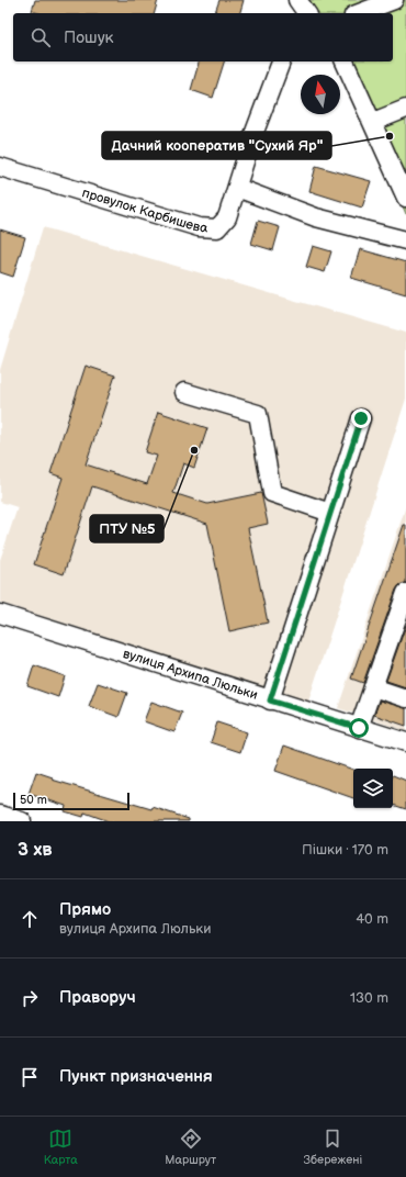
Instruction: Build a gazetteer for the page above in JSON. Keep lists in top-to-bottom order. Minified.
{"streets":{"street":["провулок Карбишева","вулиця Архипа Люльки"]},"places":["Дачний кооператив \"Сухий Яр\"","ПТУ №5"],"scale_bar":"50 m","north":"top","page":{"search":"Пошук","scale":"50 m","heading":["3 хв","Пішки · 170 m"],"list":[["Прямо","вулиця Архипа Люльки","40 m"],["Праворуч","130 m"],"Пункт призначення"],"nav":["Карта","Маршрут","Збережені"]}}
